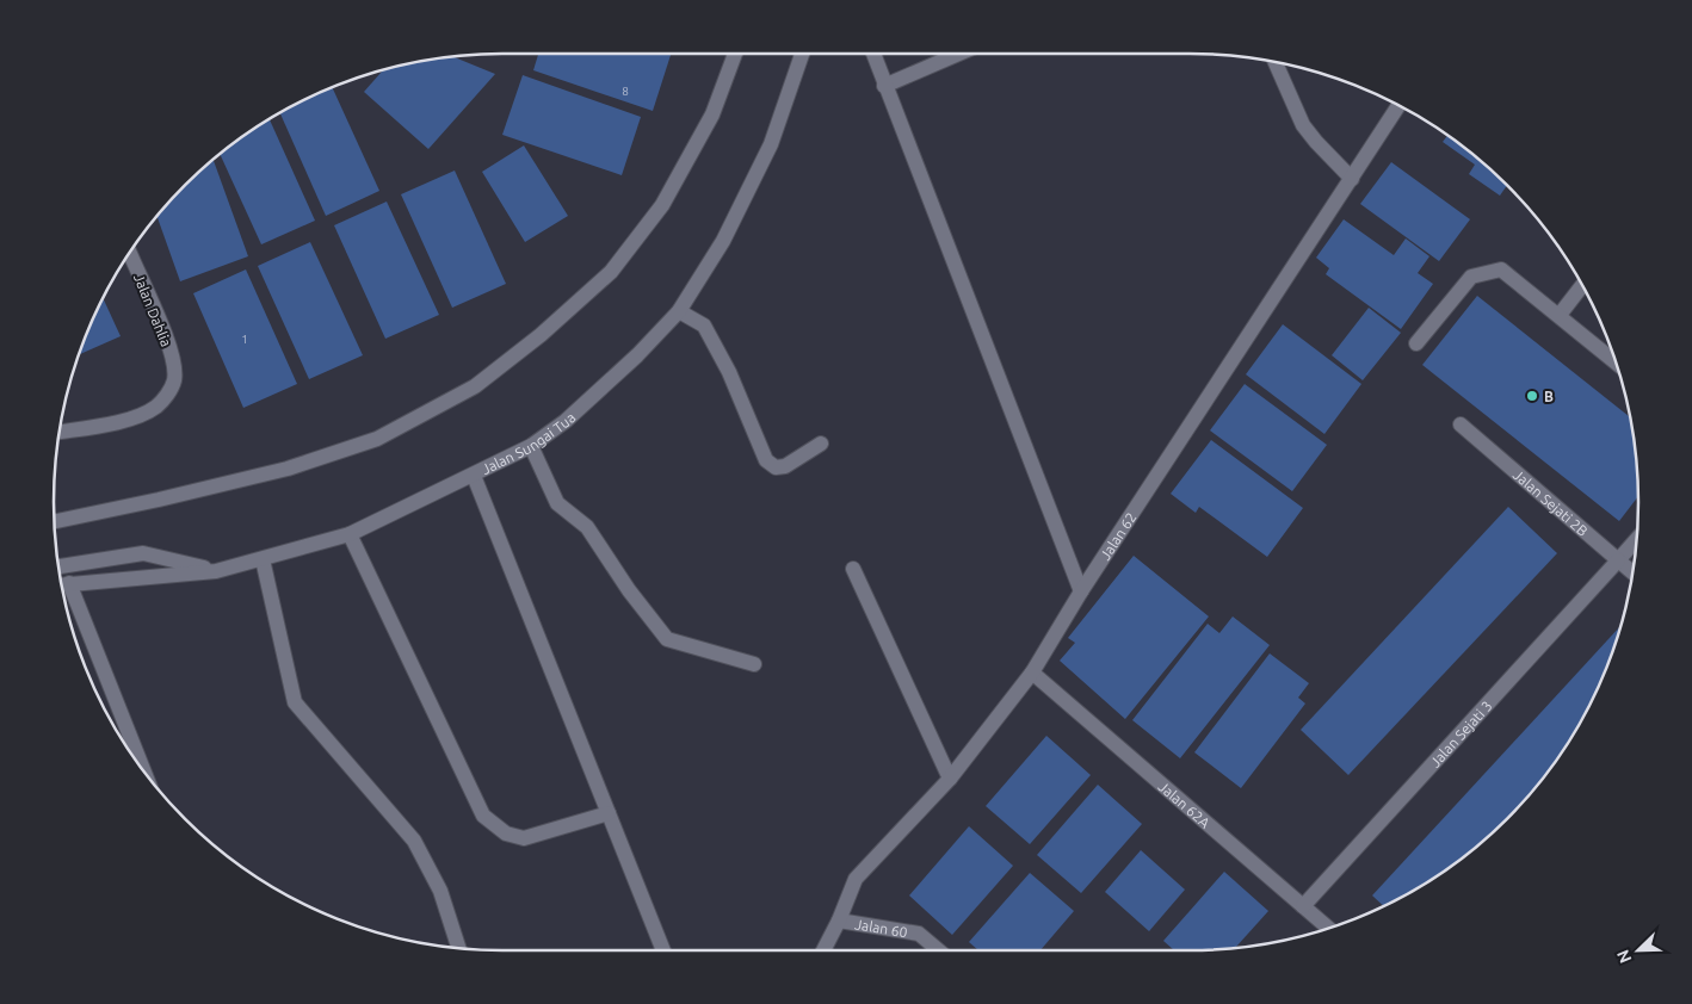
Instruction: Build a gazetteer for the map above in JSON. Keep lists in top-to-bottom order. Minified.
{"streets":{"street":["Jalan Dahlia","Jalan Sungai Tua","Jalan Sejati 2B","Jalan 62","Jalan Sejati 3","Jalan 62A","Jalan 60"]},"crossings":[["Jalan Sejati 2B","Jalan Sejati 3"],["Jalan 62","Jalan 62A"],["Jalan 62","Jalan 60"],["Jalan Sejati 3","Jalan 62A"]],"places":["B"],"house_numbers":["8","1"],"north":"bottom left"}
